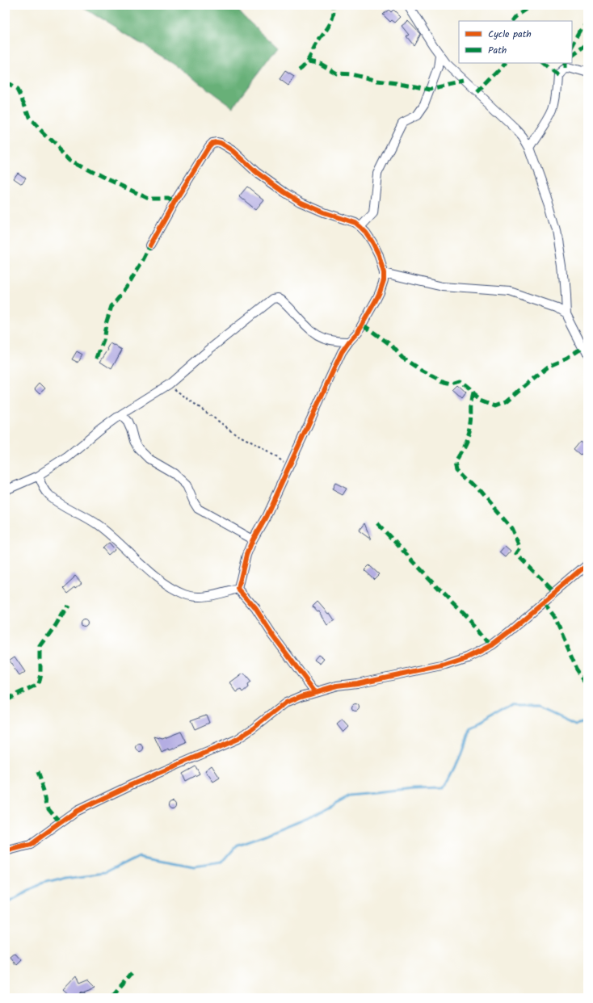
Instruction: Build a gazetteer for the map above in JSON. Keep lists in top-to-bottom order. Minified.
{"legend":["Cycle path","Path"]}
